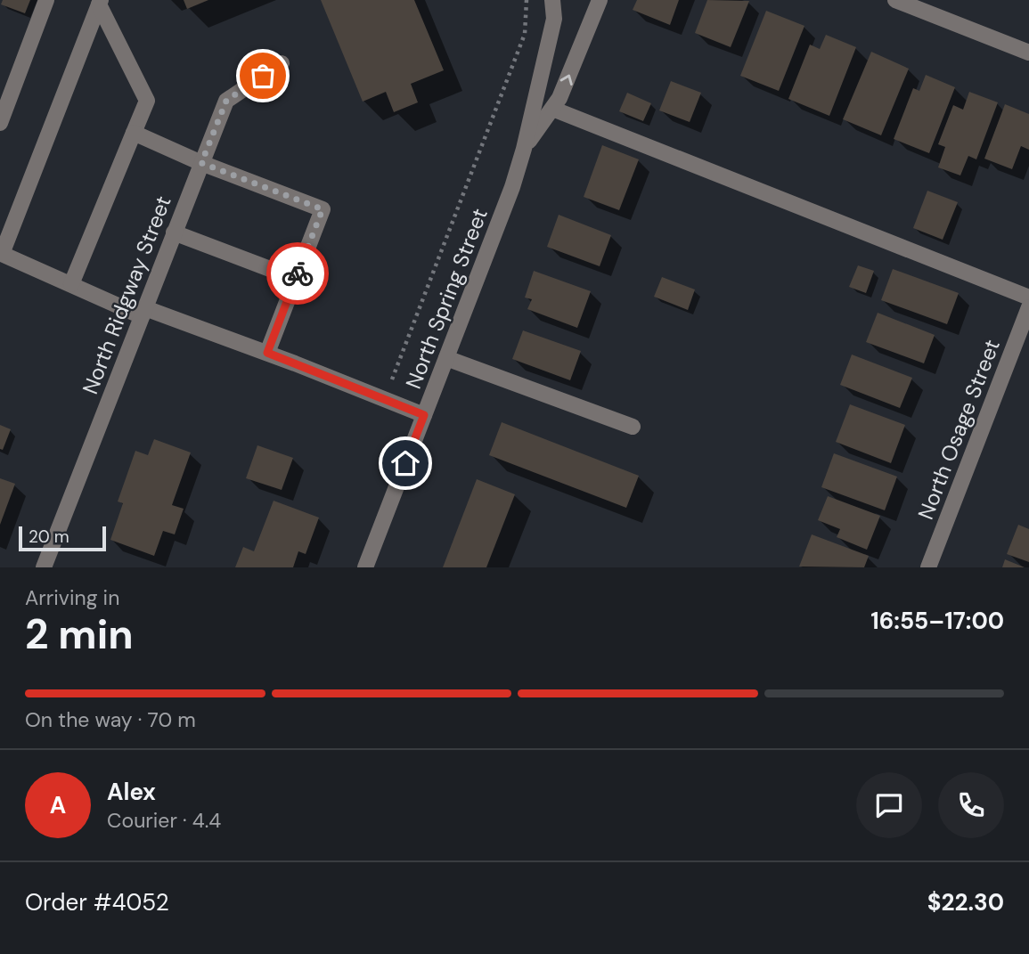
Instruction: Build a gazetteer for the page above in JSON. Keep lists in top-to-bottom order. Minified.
{"streets":{"street":["North Ridgway Street","North Spring Street","North Osage Street"]},"scale_bar":"20 m","page":{"scale":"20 m","heading":["2 min","Arriving in","16:55–17:00"],"panel":["Alex","Courier · 4.4","Order #4052","$22.30"],"bar":"On the way · 70 m","round":"A"}}
